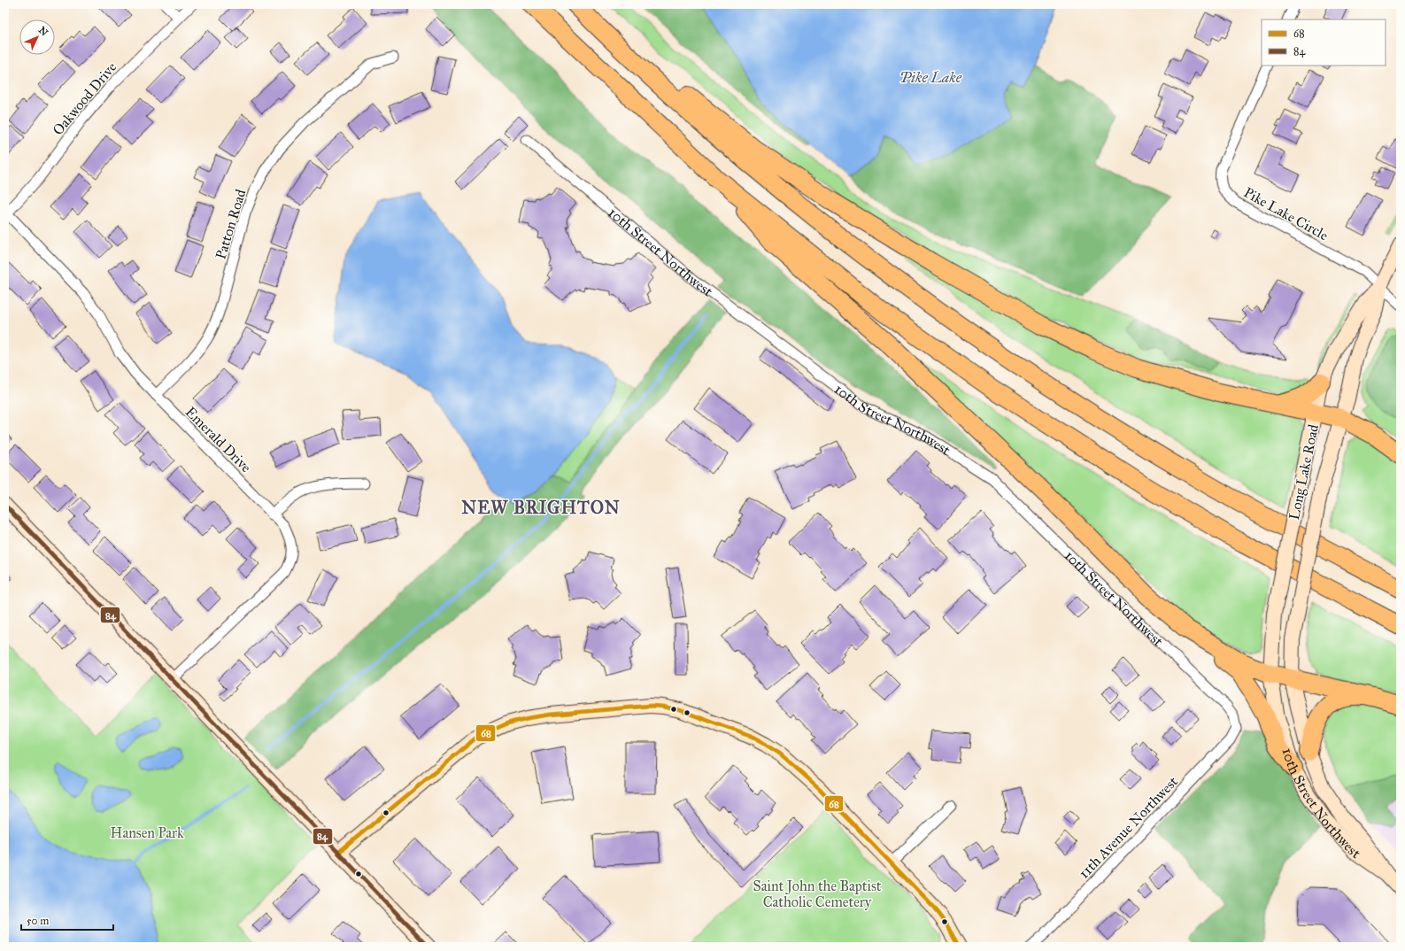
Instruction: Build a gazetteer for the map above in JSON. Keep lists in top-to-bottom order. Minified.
{"streets":{"street":["Oakwood Drive","Pike Lake Circle","Patton Road","10th Street Northwest","Emerald Drive","Long Lake Road","11th Avenue Northwest"]},"crossings":[["Oakwood Drive","Emerald Drive"],["Pike Lake Circle","Long Lake Road"],["Patton Road","Emerald Drive"],["10th Street Northwest","Long Lake Road"],["10th Street Northwest","11th Avenue Northwest"]],"districts":["NEW BRIGHTON"],"water":["Pike Lake"],"parks":["Hansen Park","Saint John the Baptist Catholic Cemetery"],"lines":["transit line 84","transit line 68"],"legend":["68","84"],"scale_bar":"50 m","north":"top right"}
